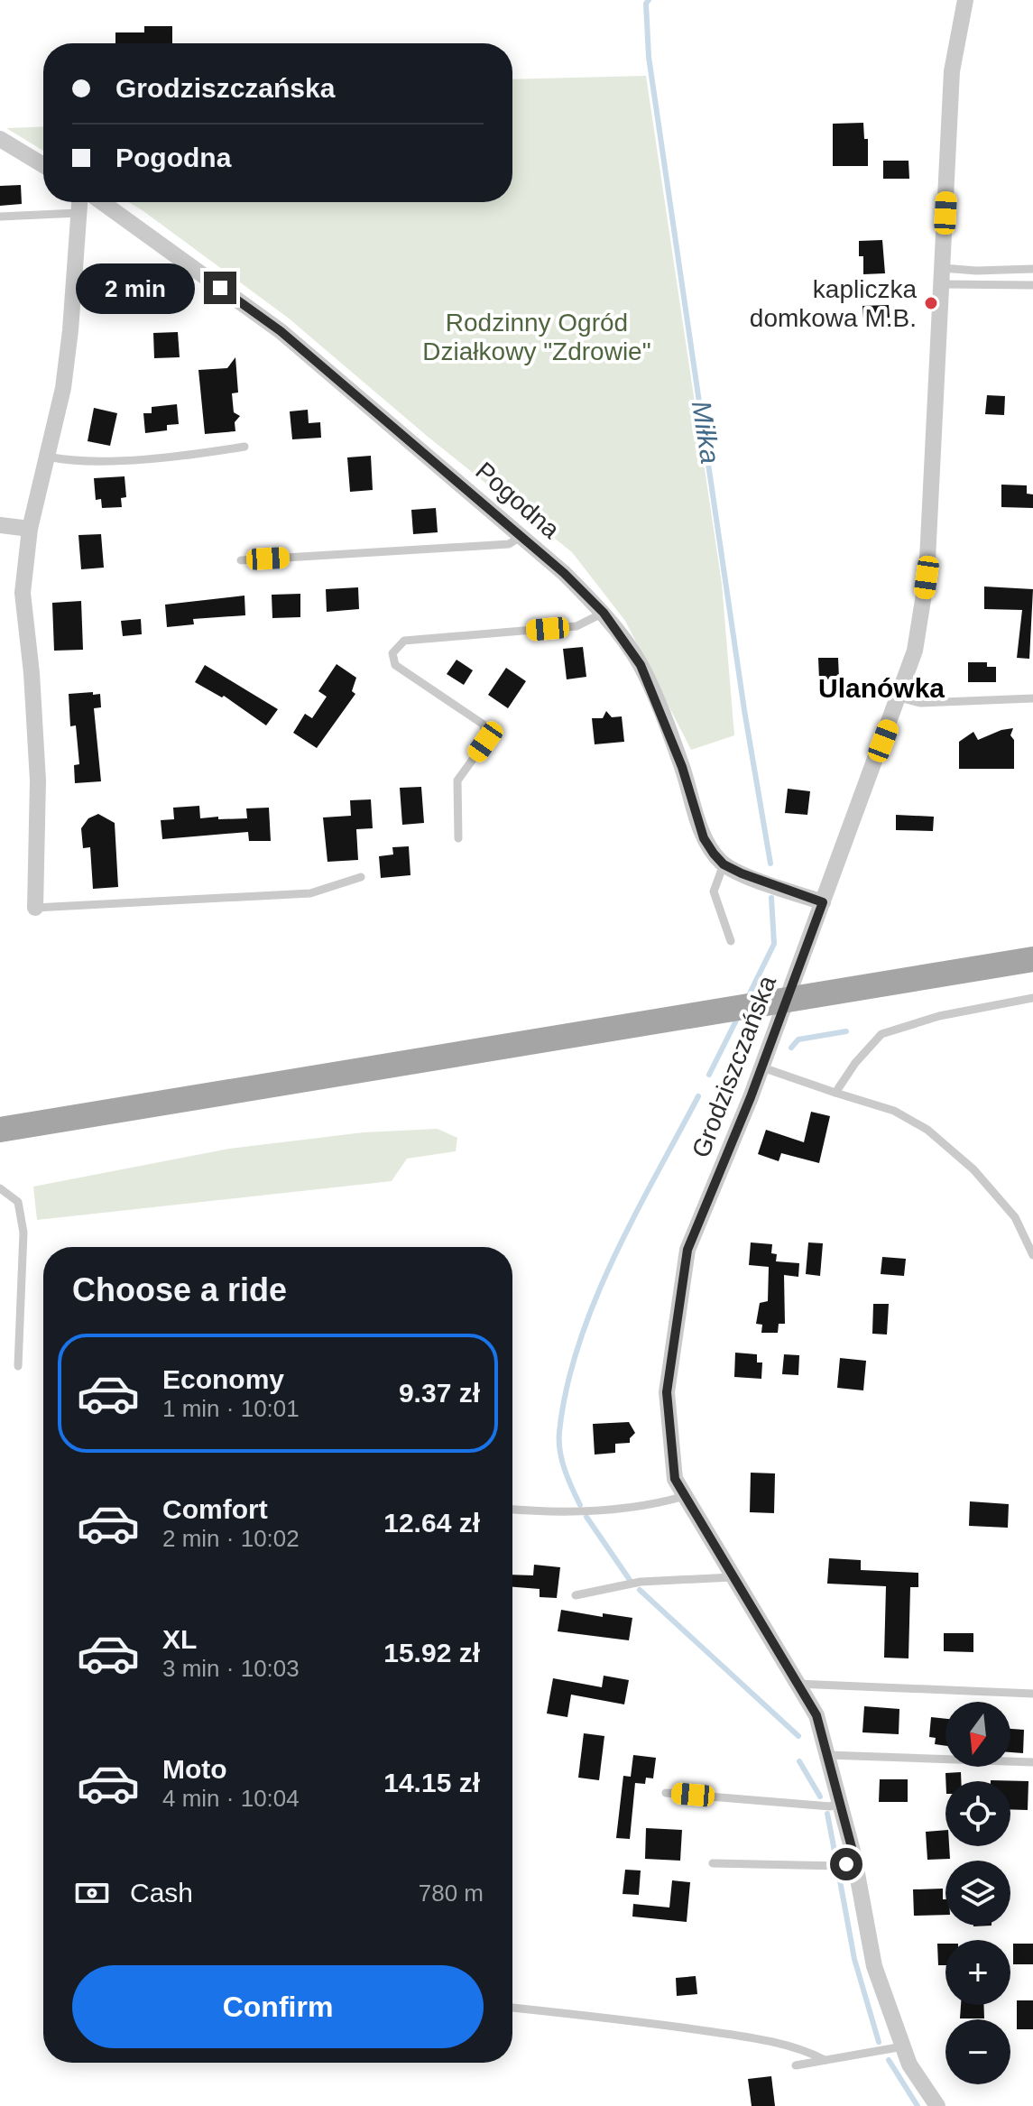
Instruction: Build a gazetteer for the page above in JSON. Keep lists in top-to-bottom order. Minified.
{"streets":{"street":["Pogodna","Grodziszczańska"]},"districts":["Ulanówka"],"water":["Miłka"],"parks":["Rodzinny Ogród Działkowy \"Zdrowie\""],"places":["kapliczka domkowa M.B."],"north":"bottom","page":{"banner":["Grodziszczańska","Pogodna"],"bubble":"2 min","heading":"Choose a ride","list":[{"name":"Economy","note":"1 min · 10:01","value":"9.37 zł"},{"name":"Comfort","note":"2 min · 10:02","value":"12.64 zł"},{"name":"XL","note":"3 min · 10:03","value":"15.92 zł"},{"name":"Moto","note":"4 min · 10:04","value":"14.15 zł"}],"map_buttons":["+","−"],"pay":["Cash","780 m"],"buttons":"Confirm"}}
